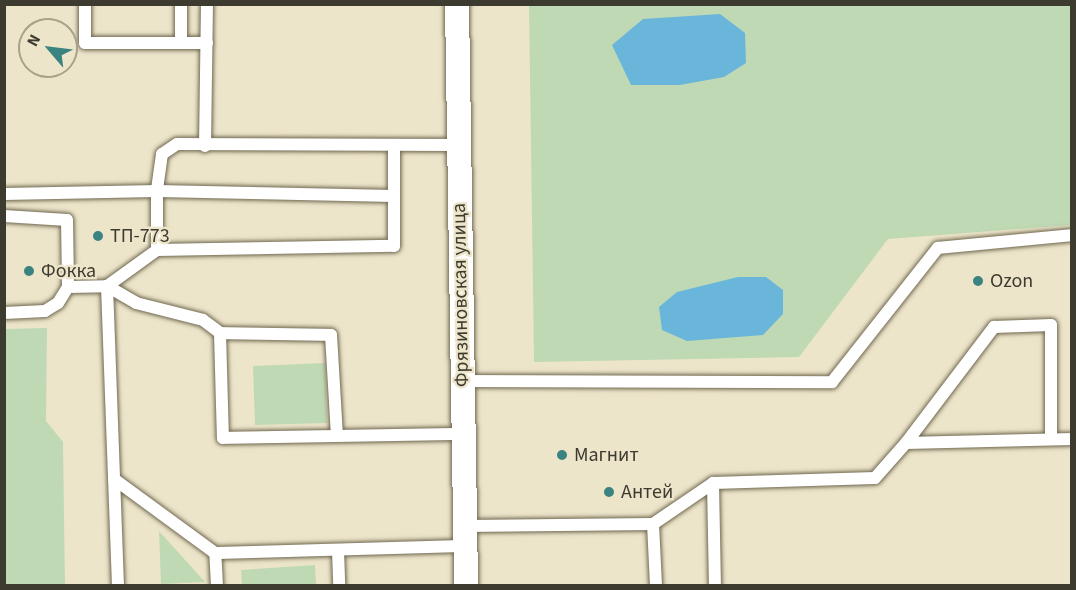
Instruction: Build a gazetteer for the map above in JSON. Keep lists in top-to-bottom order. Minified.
{"streets":{"street":["Фрязиновская улица"]},"places":["ТП-773","Фокка","Ozon","Магнит","Антей"],"north":"top left"}
